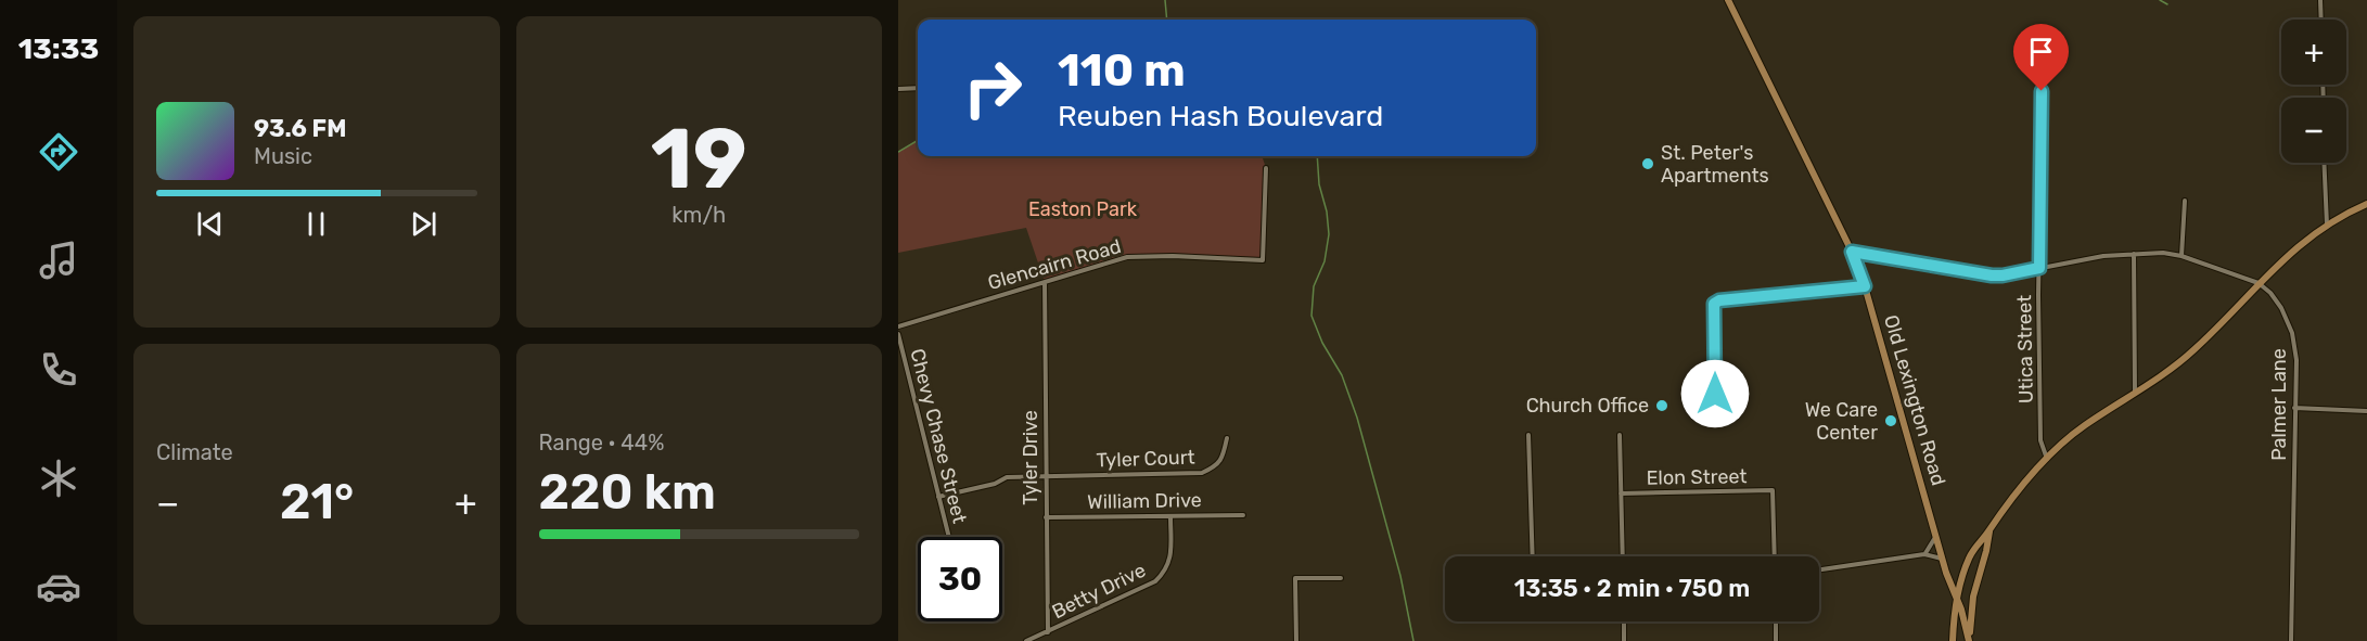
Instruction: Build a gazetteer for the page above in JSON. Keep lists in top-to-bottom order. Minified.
{"streets":{"main road":["Old Lexington Road"],"street":["Glencairn Road","Utica Street","Palmer Lane","Chevy Chase Street","Tyler Drive","Tyler Court","Elon Street","William Drive","Betty Drive"]},"crossings":[["Glencairn Road","Tyler Drive"],["Utica Street","Palmer Lane"],["Old Lexington Road","Palmer Lane"],["Chevy Chase Street","Tyler Court"],["Tyler Drive","Tyler Court"],["Tyler Drive","William Drive"],["Tyler Drive","Betty Drive"],["William Drive","Betty Drive"]],"parks":["Easton Park"],"places":["St. Peter's Apartments","Church Office","We Care Center"],"page":{"tabs":"13:33","tile":[["19","km/h"],"Climate",["Range · 44%","220 km"]],"map_buttons":["+","−"],"turn":["110 m","Reuben Hash Boulevard"],"song":["93.6 FM","Music"],"heat":["−","21°","+"],"limit":"30","trip":"13:35 · 2 min · 750 m"}}
